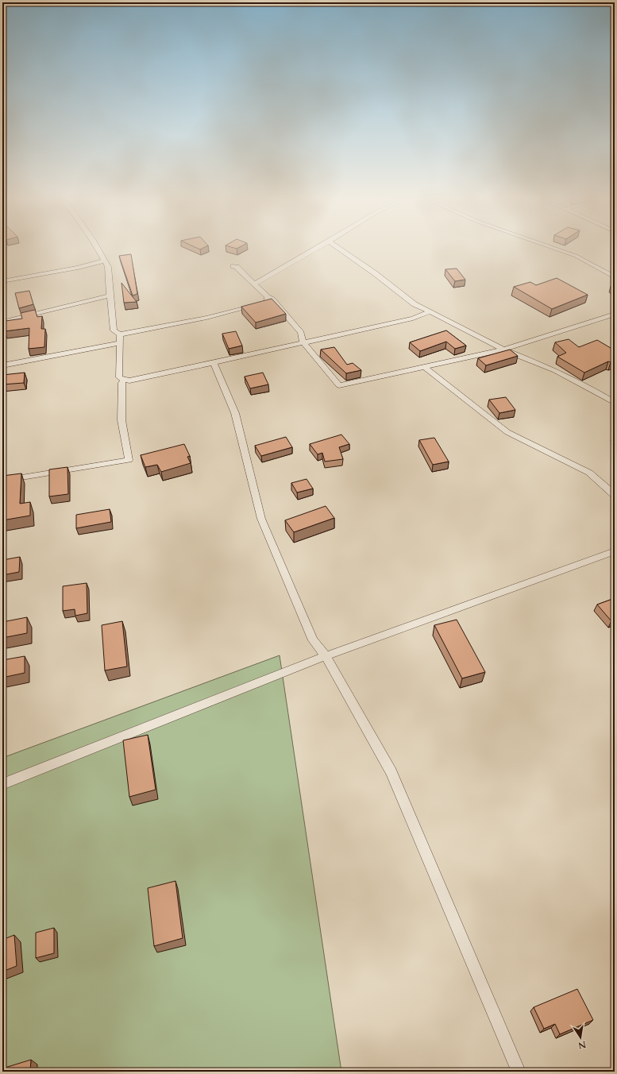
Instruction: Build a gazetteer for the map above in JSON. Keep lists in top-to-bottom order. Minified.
{"north":"bottom"}
